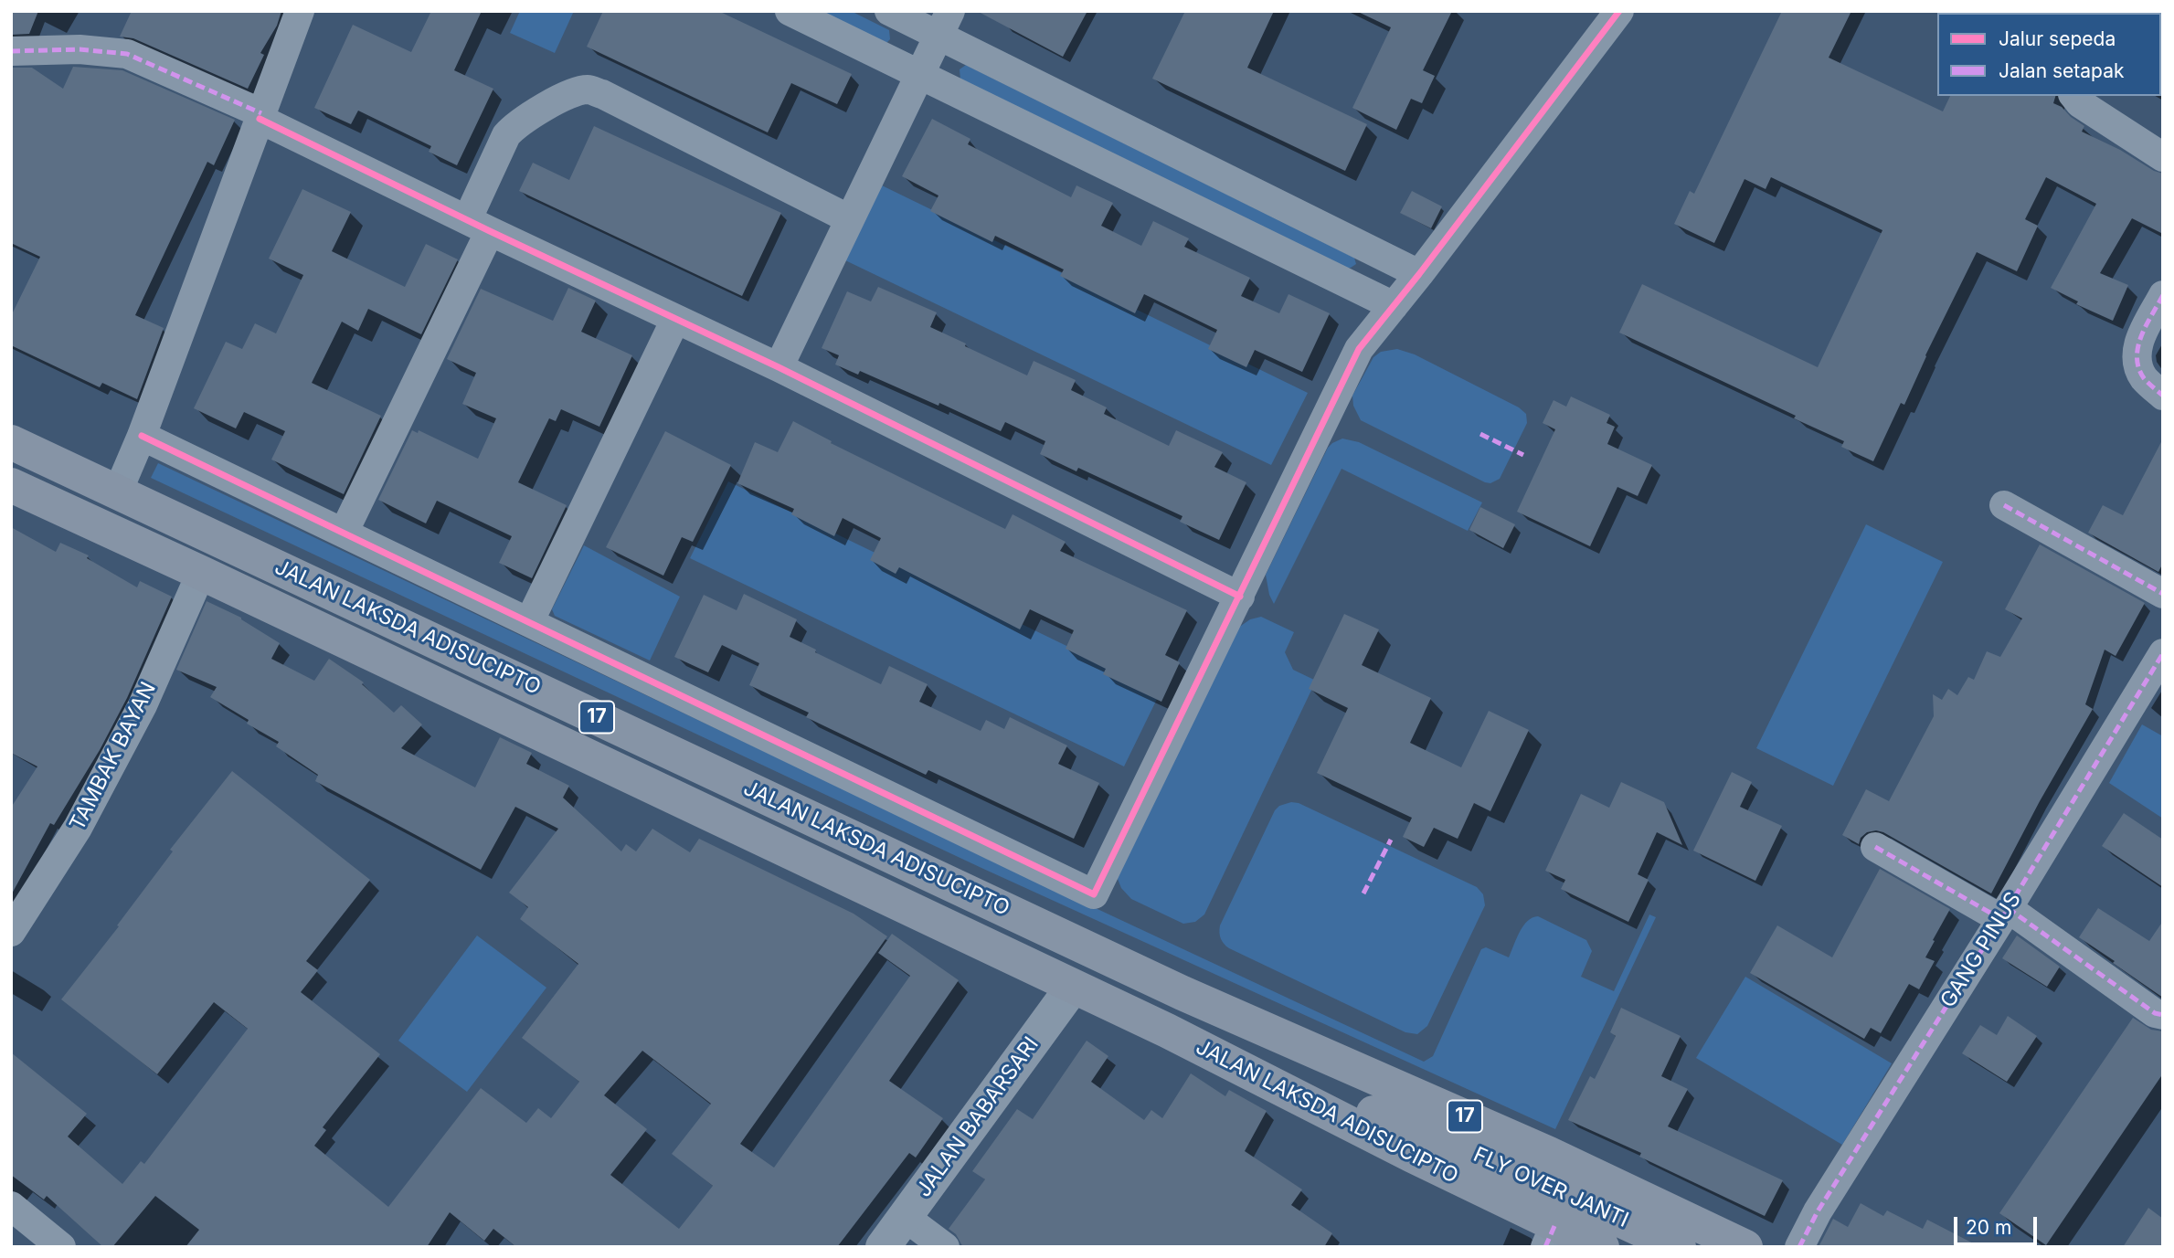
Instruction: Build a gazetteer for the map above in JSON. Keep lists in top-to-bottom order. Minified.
{"streets":{"highway":["JALAN LAKSDA ADISUCIPTO","17","FLY OVER JANTI"],"street":["TAMBAK BAYAN","GANG PINUS","JALAN BABARSARI"]},"crossings":[["JALAN LAKSDA ADISUCIPTO","TAMBAK BAYAN"],["JALAN LAKSDA ADISUCIPTO","JALAN BABARSARI"],["JALAN LAKSDA ADISUCIPTO","FLY OVER JANTI"]],"legend":["Jalur sepeda","Jalan setapak"],"scale_bar":"20 m"}
